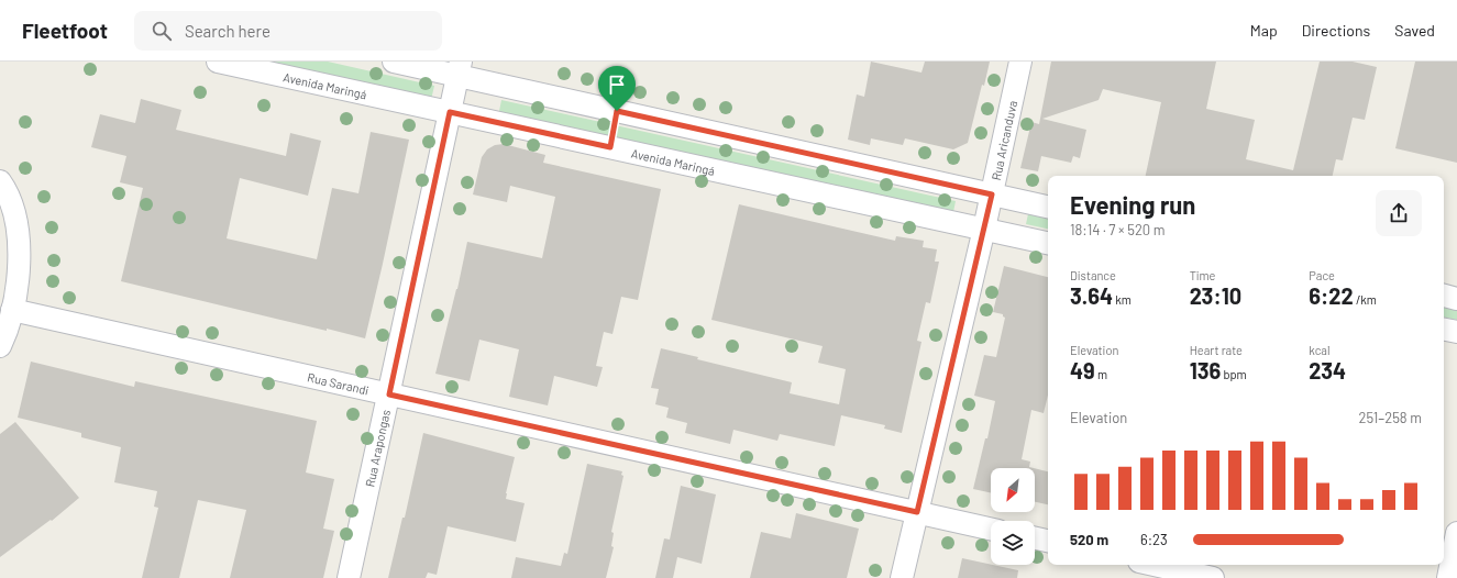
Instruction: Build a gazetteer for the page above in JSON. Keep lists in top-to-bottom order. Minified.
{"streets":{"street":["Avenida Maringá","Rua Aricanduva","Rua Sarandi","Rua Arapongas"]},"crossings":[["Avenida Maringá","Rua Aricanduva"],["Avenida Maringá","Rua Arapongas"],["Rua Aricanduva","Rua Sarandi"],["Rua Sarandi","Rua Arapongas"]],"north":"bottom left","page":{"header":"Fleetfoot","search":"Search here","nav":["Map","Directions","Saved"],"heading":["Evening run","18:14 · 7 × 520 m"],"stats":[["Distance","3.64 km"],["Time","23:10"],["Pace","6:22 /km"],["Elevation","49 m"],["Heart rate","136 bpm"],["kcal","234"]],"chart":["Elevation","251–258 m"],"list":[{"name":"520 m","note":"6:23"}]}}
